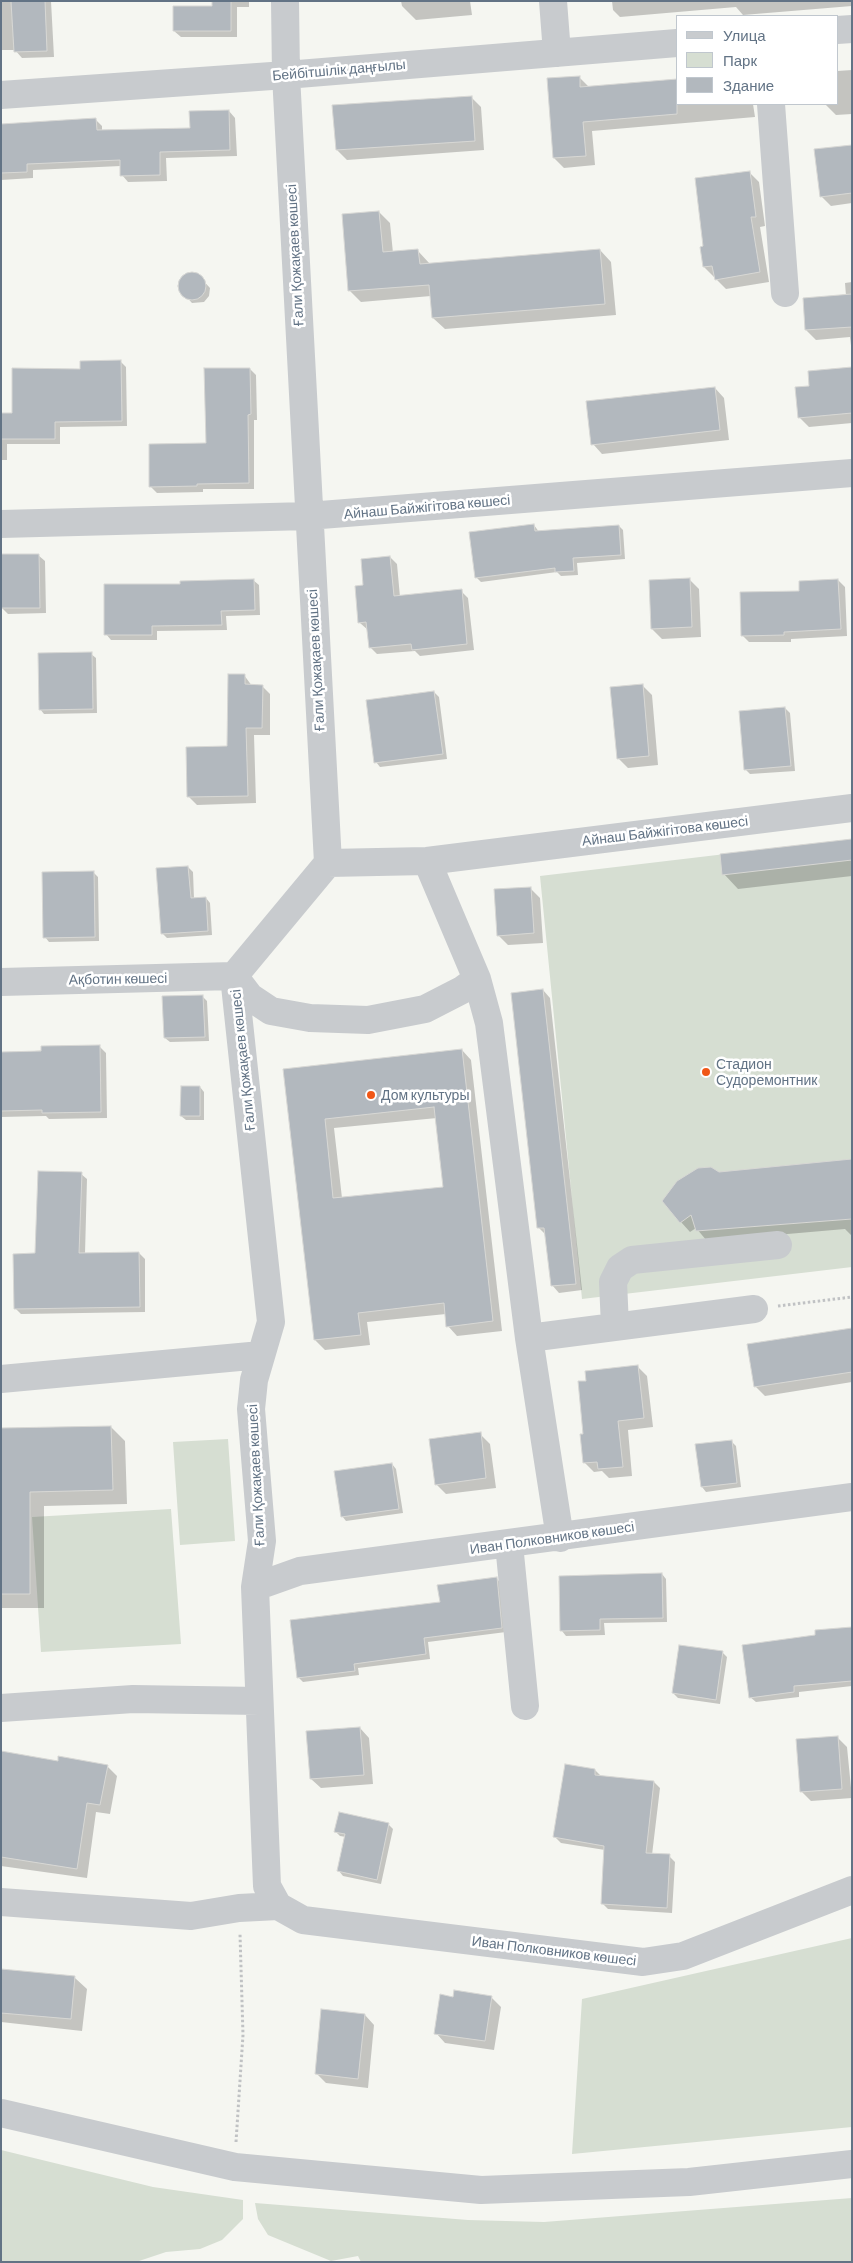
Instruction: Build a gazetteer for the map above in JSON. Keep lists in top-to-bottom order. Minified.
{"streets":{"street":["Бейбітшілік даңғылы","Ғали Қожақаев көшесі","Айнаш Байжігітова көшесі","Ақботин көшесі","Иван Полковников көшесі"]},"crossings":[["Бейбітшілік даңғылы","Ғали Қожақаев көшесі"],["Ғали Қожақаев көшесі","Айнаш Байжігітова көшесі"],["Ғали Қожақаев көшесі","Ақботин көшесі"],["Ғали Қожақаев көшесі","Иван Полковников көшесі"]],"places":["Стадион Судоремонтник","Дом культуры"],"legend":["Улица","Парк","Здание"]}
